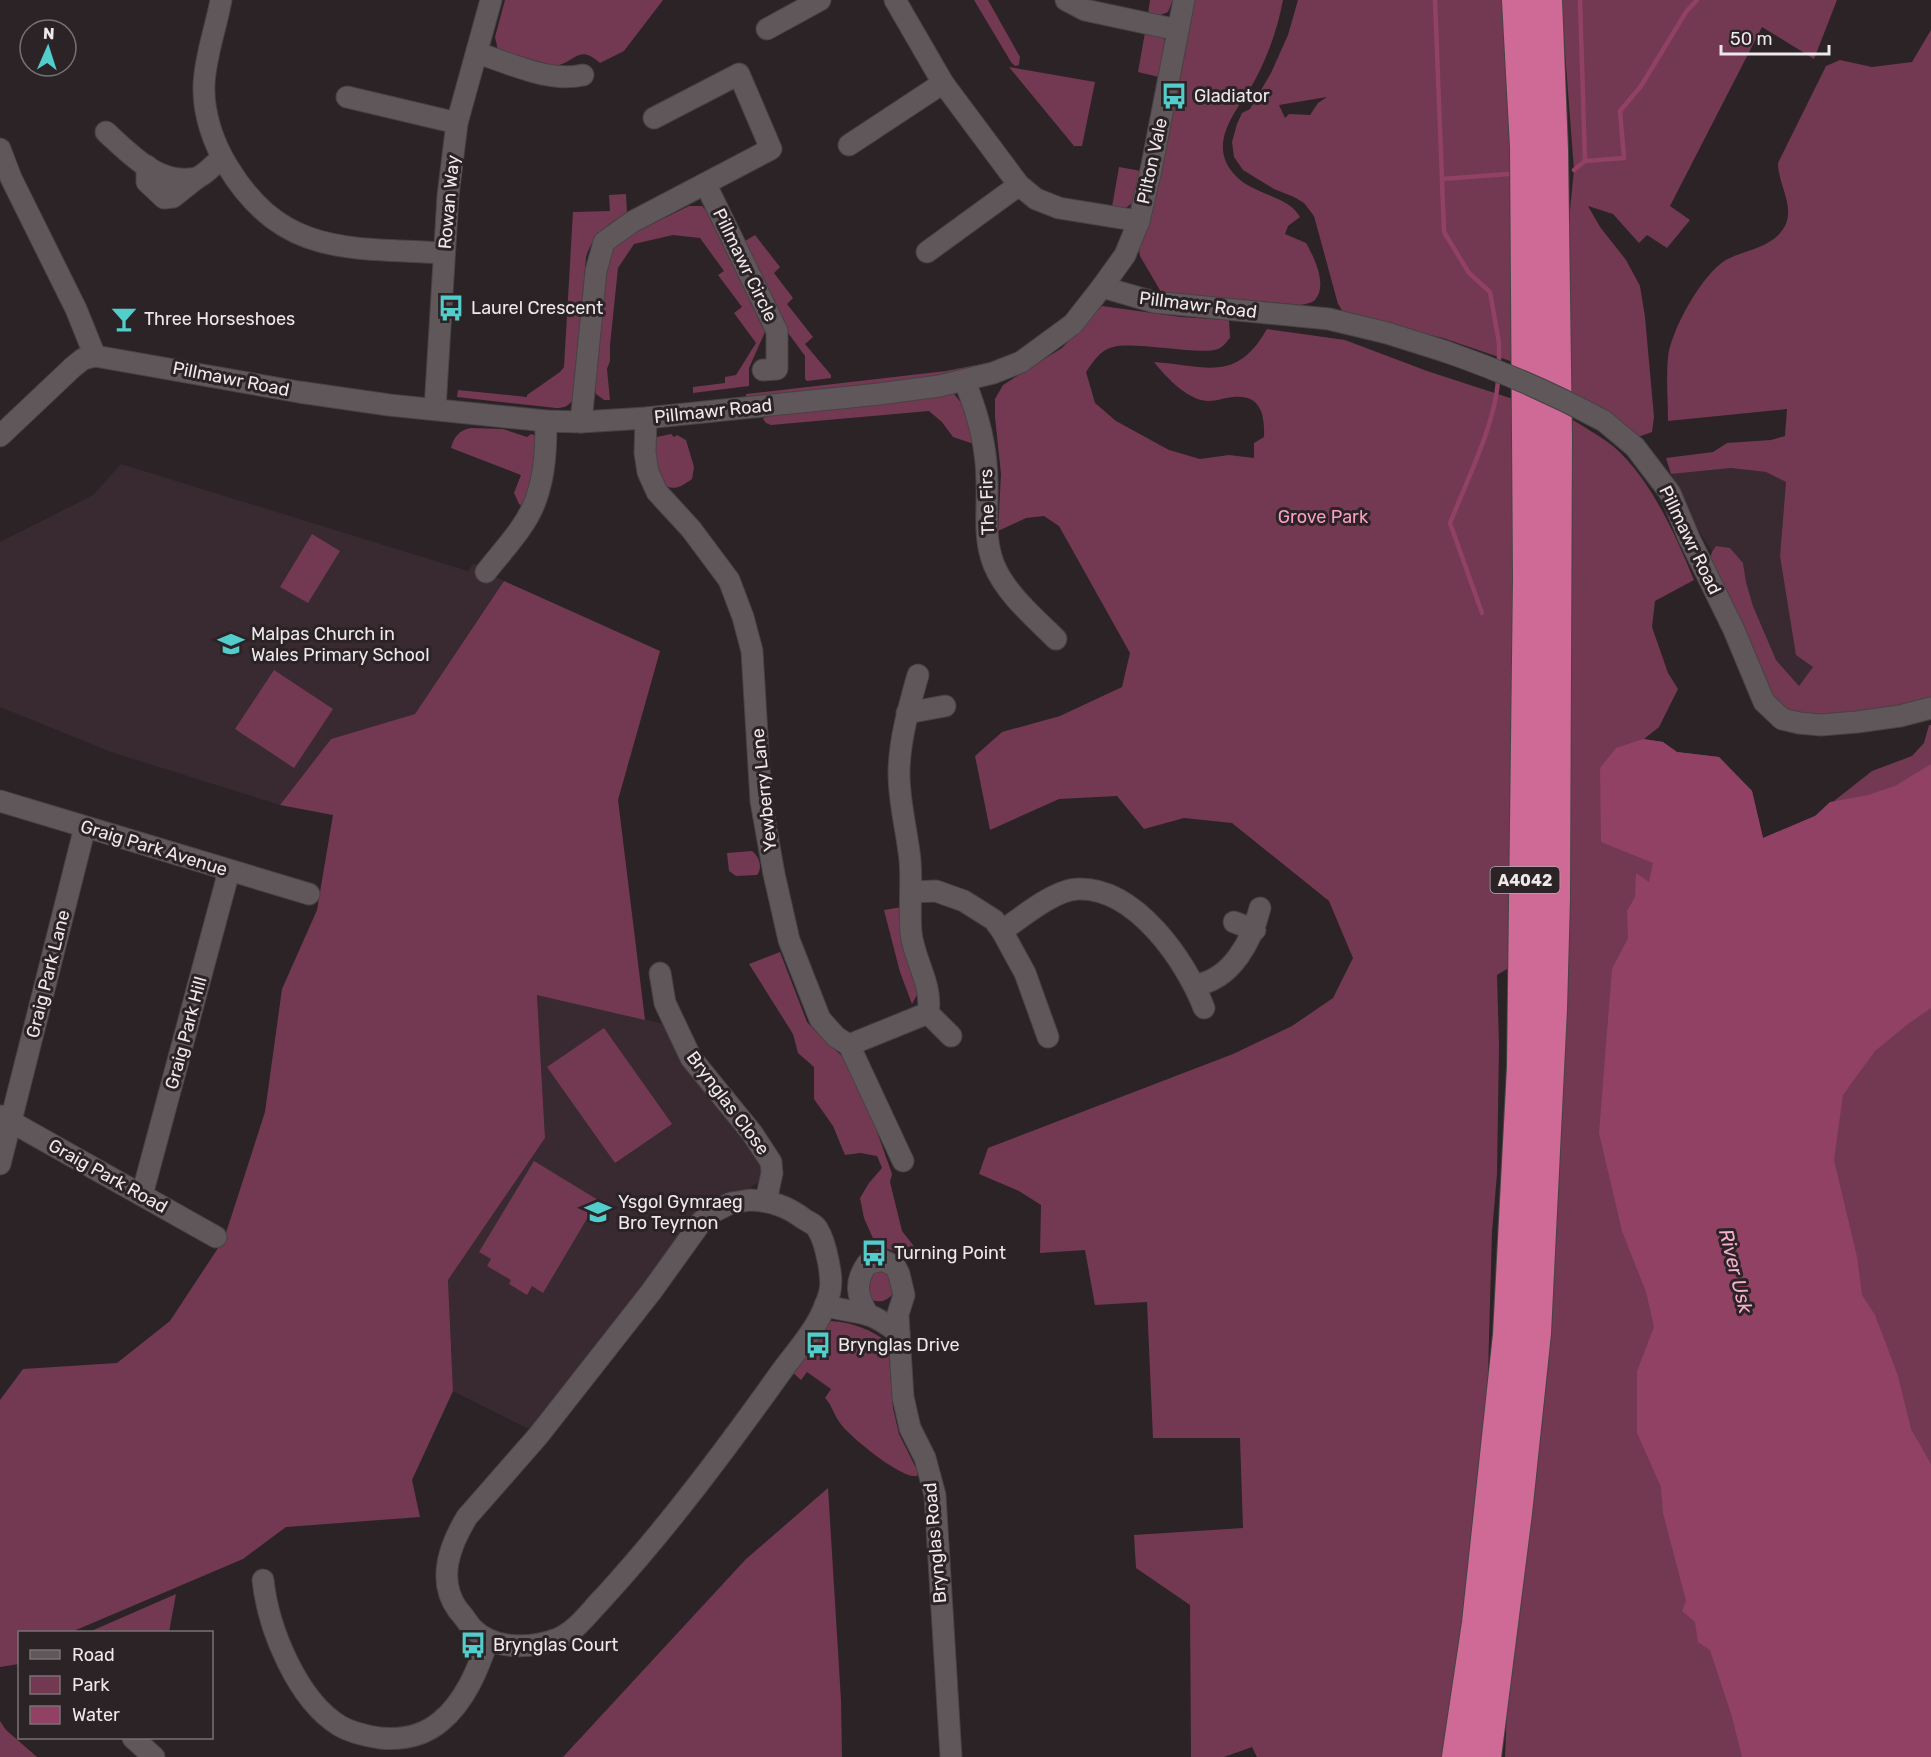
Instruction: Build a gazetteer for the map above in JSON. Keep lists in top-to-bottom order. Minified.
{"streets":{"highway":["A4042"],"street":["Pilton Vale","Rowan Way","Pillmawr Circle","Pillmawr Road","The Firs","Yewberry Lane","Graig Park Avenue","Graig Park Lane","Graig Park Hill","Brynglas Close","Graig Park Road","Brynglas Road"]},"crossings":[["Pilton Vale","Pillmawr Road"],["Rowan Way","Pillmawr Road"],["Pillmawr Road","The Firs"],["Pillmawr Road","Yewberry Lane"],["Graig Park Avenue","Graig Park Lane"],["Graig Park Avenue","Graig Park Hill"],["Graig Park Lane","Graig Park Road"],["Graig Park Hill","Graig Park Road"]],"water":["River Usk"],"parks":["Grove Park"],"places":{"bus stop":["Gladiator","Laurel Crescent","Turning Point","Brynglas Drive","Brynglas Court"],"bar":["Three Horseshoes"],"school or university":["Malpas Church in Wales Primary School","Ysgol Gymraeg Bro Teyrnon"]},"legend":["Road","Park","Water"],"scale_bar":"50 m","north":"top"}
